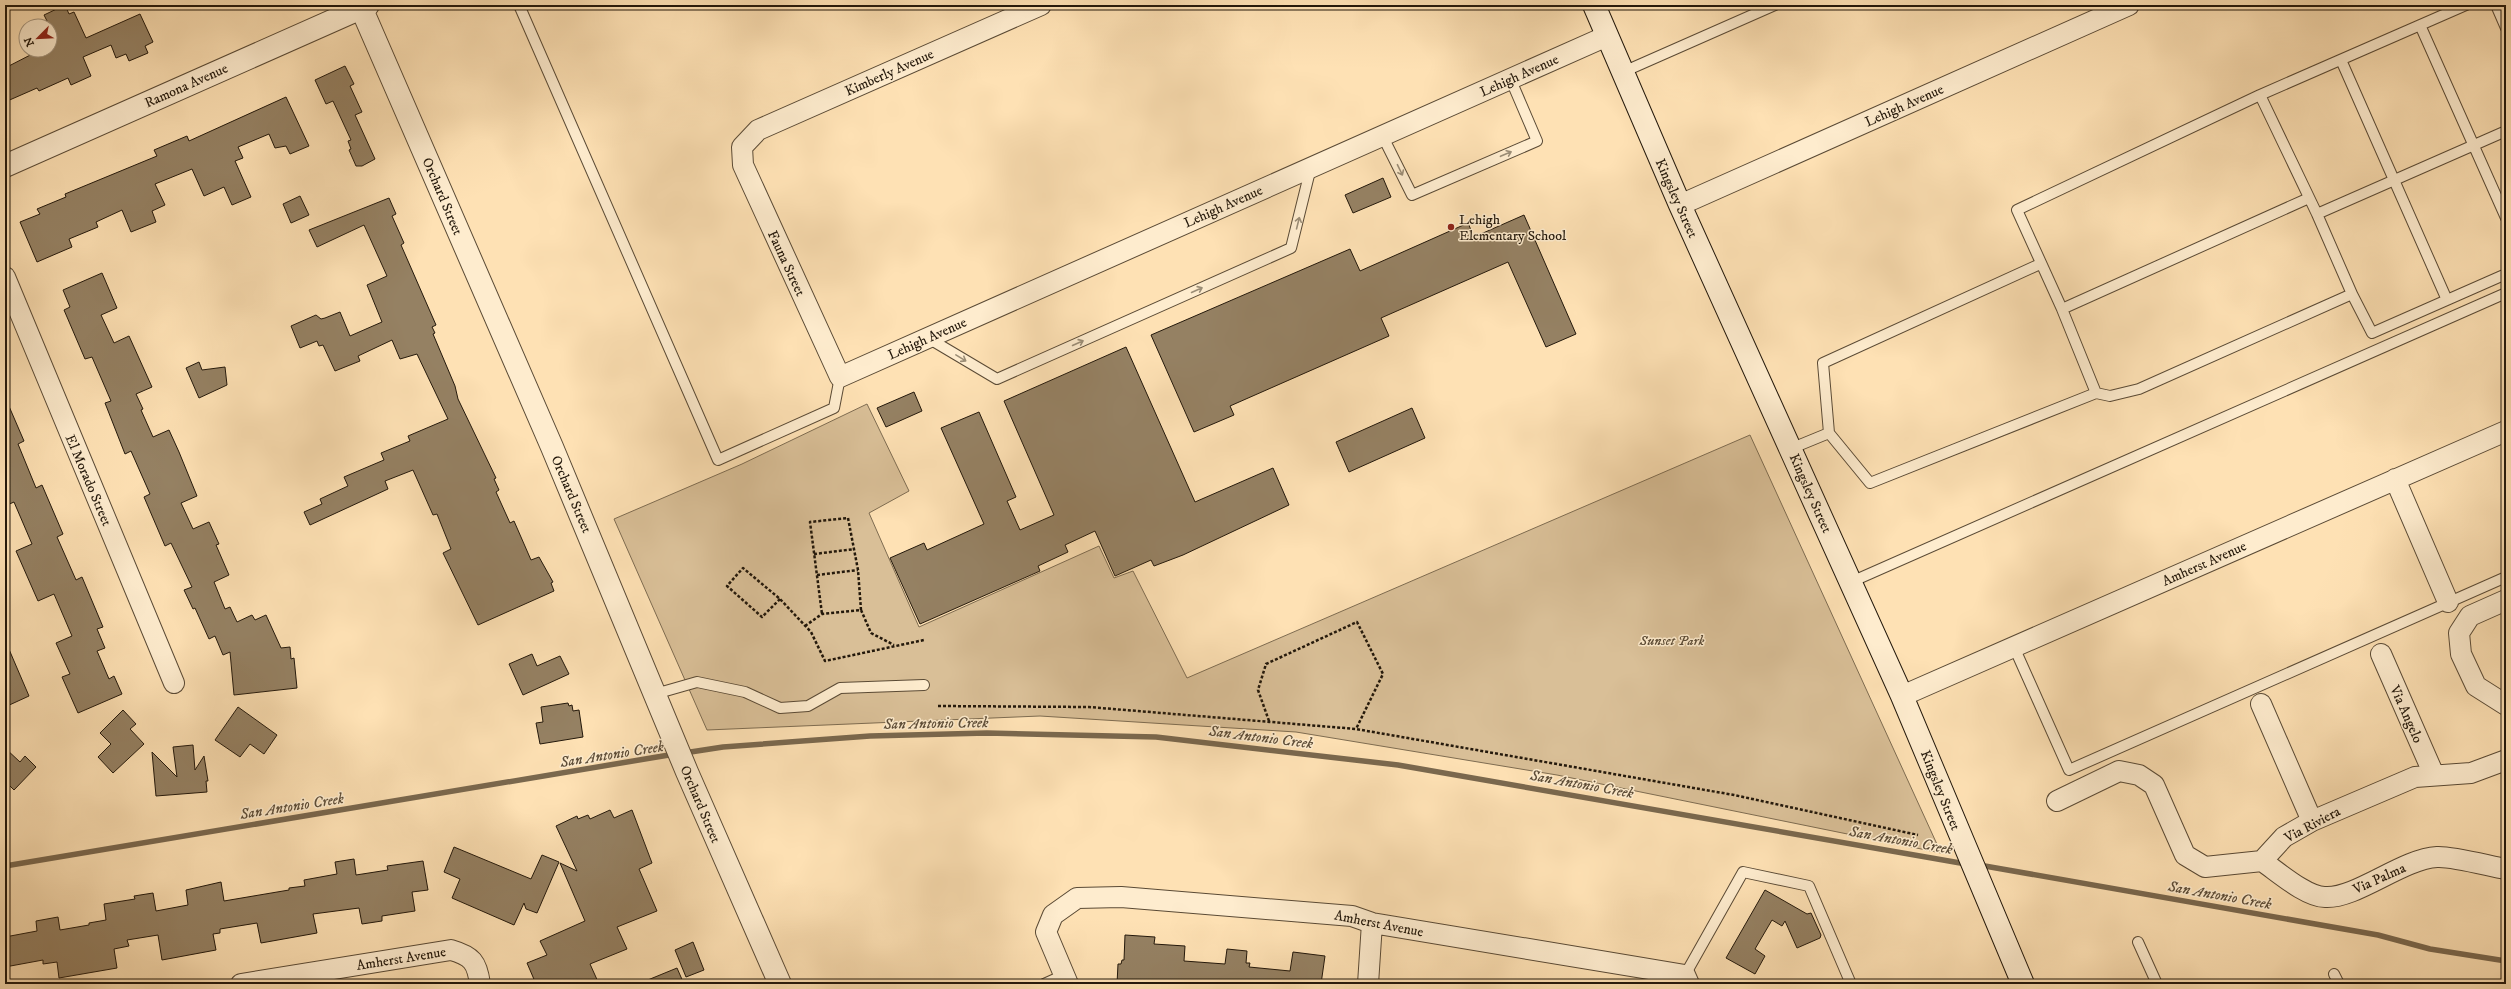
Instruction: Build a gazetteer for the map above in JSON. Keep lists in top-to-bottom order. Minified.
{"streets":{"street":["Kimberly Avenue","Lehigh Avenue","Ramona Avenue","Orchard Street","Kingsley Street","Fauna Street","El Morado Street","Amherst Avenue","Via Angelo","Via Riviera","Via Palma"]},"crossings":[["Kimberly Avenue","Fauna Street"],["Lehigh Avenue","Kingsley Street"],["Lehigh Avenue","Fauna Street"],["Ramona Avenue","Orchard Street"],["Kingsley Street","Amherst Avenue"],["Via Angelo","Via Riviera"],["Via Riviera","Via Palma"]],"water":["San Antonio Creek"],"parks":["Sunset Park"],"places":["Lehigh Elementary School"],"north":"bottom left"}
